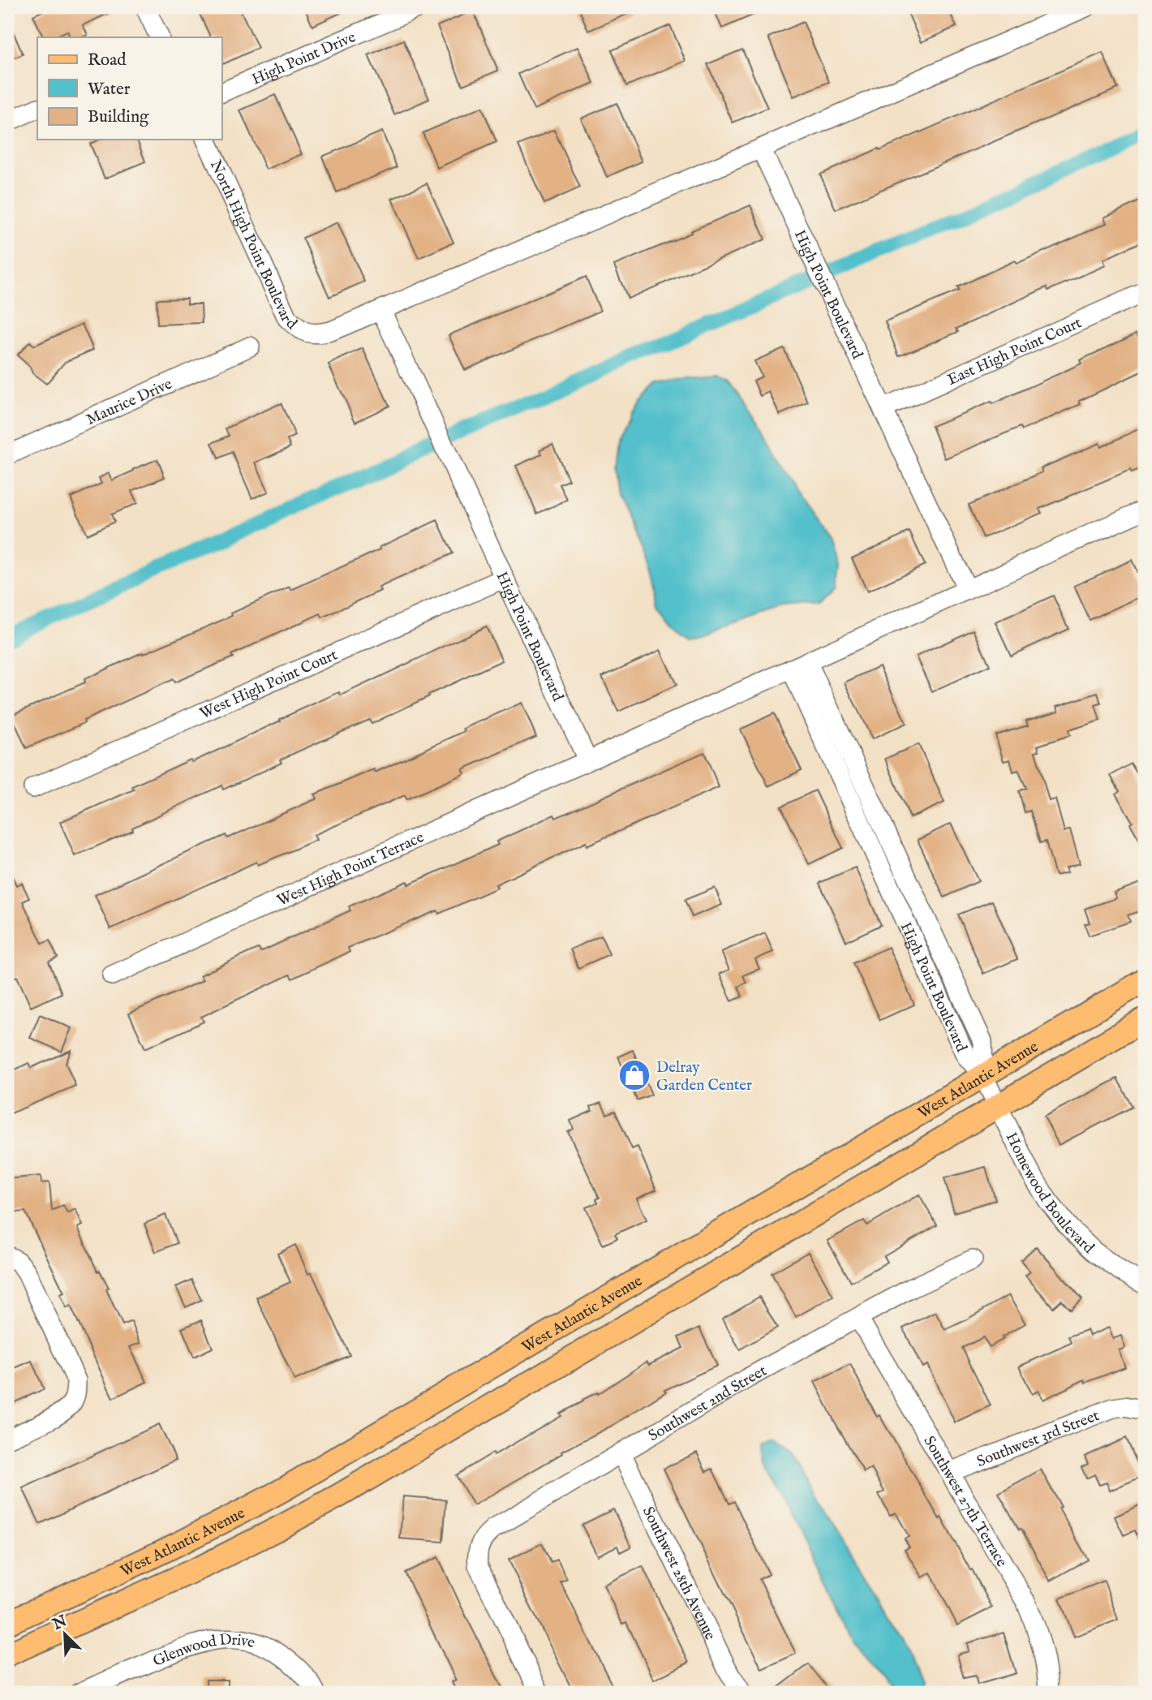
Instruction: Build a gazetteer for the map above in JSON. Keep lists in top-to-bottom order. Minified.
{"streets":{"main road":["West Atlantic Avenue"],"street":["High Point Drive","North High Point Boulevard","High Point Boulevard","East High Point Court","Maurice Drive","West High Point Court","West High Point Terrace","Homewood Boulevard","Southwest 2nd Street","Southwest 3rd Street","Southwest 27th Terrace","Southwest 28th Avenue","Glenwood Drive"]},"crossings":[["North High Point Boulevard","High Point Boulevard"],["High Point Boulevard","East High Point Court"],["High Point Boulevard","West High Point Court"],["High Point Boulevard","West High Point Terrace"],["High Point Boulevard","West Atlantic Avenue"],["High Point Boulevard","Homewood Boulevard"],["West Atlantic Avenue","Homewood Boulevard"],["Southwest 2nd Street","Southwest 27th Terrace"],["Southwest 2nd Street","Southwest 28th Avenue"],["Southwest 3rd Street","Southwest 27th Terrace"]],"places":{"shop":["Delray Garden Center"]},"legend":["Road","Water","Building"],"north":"top left"}
